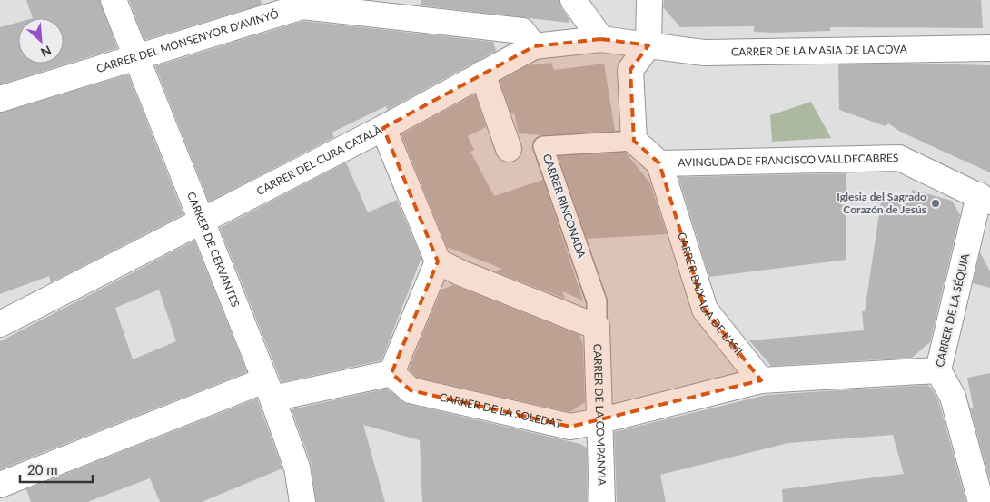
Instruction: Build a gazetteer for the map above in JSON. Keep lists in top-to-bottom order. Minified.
{"streets":{"street":["CARRER DEL MONSENYOR D'AVINYÓ","CARRER DE LA MASIA DE LA COVA","CARRER DEL CURA CATALÀ","AVINGUDA DE FRANCISCO VALLDECABRES","CARRER RINCONADA","CARRER DE CERVANTES","CARRER BAIXADA DE L'ASIL","CARRER DE LA SÉQUIA","CARRER DE LA SOLEDAT","CARRER DE LA COMPANYIA"]},"crossings":[["CARRER DEL MONSENYOR D'AVINYÓ","CARRER DEL CURA CATALÀ"],["CARRER DEL MONSENYOR D'AVINYÓ","CARRER DE CERVANTES"],["CARRER DE LA MASIA DE LA COVA","CARRER DEL CURA CATALÀ"],["CARRER DEL CURA CATALÀ","CARRER DE CERVANTES"],["AVINGUDA DE FRANCISCO VALLDECABRES","CARRER BAIXADA DE L'ASIL"],["AVINGUDA DE FRANCISCO VALLDECABRES","CARRER DE LA SÉQUIA"],["CARRER RINCONADA","CARRER DE LA COMPANYIA"],["CARRER BAIXADA DE L'ASIL","CARRER DE LA SOLEDAT"],["CARRER DE LA SOLEDAT","CARRER DE LA COMPANYIA"]],"places":["Iglesia del Sagrado Corazón de Jesús"],"scale_bar":"20 m","north":"bottom right"}
